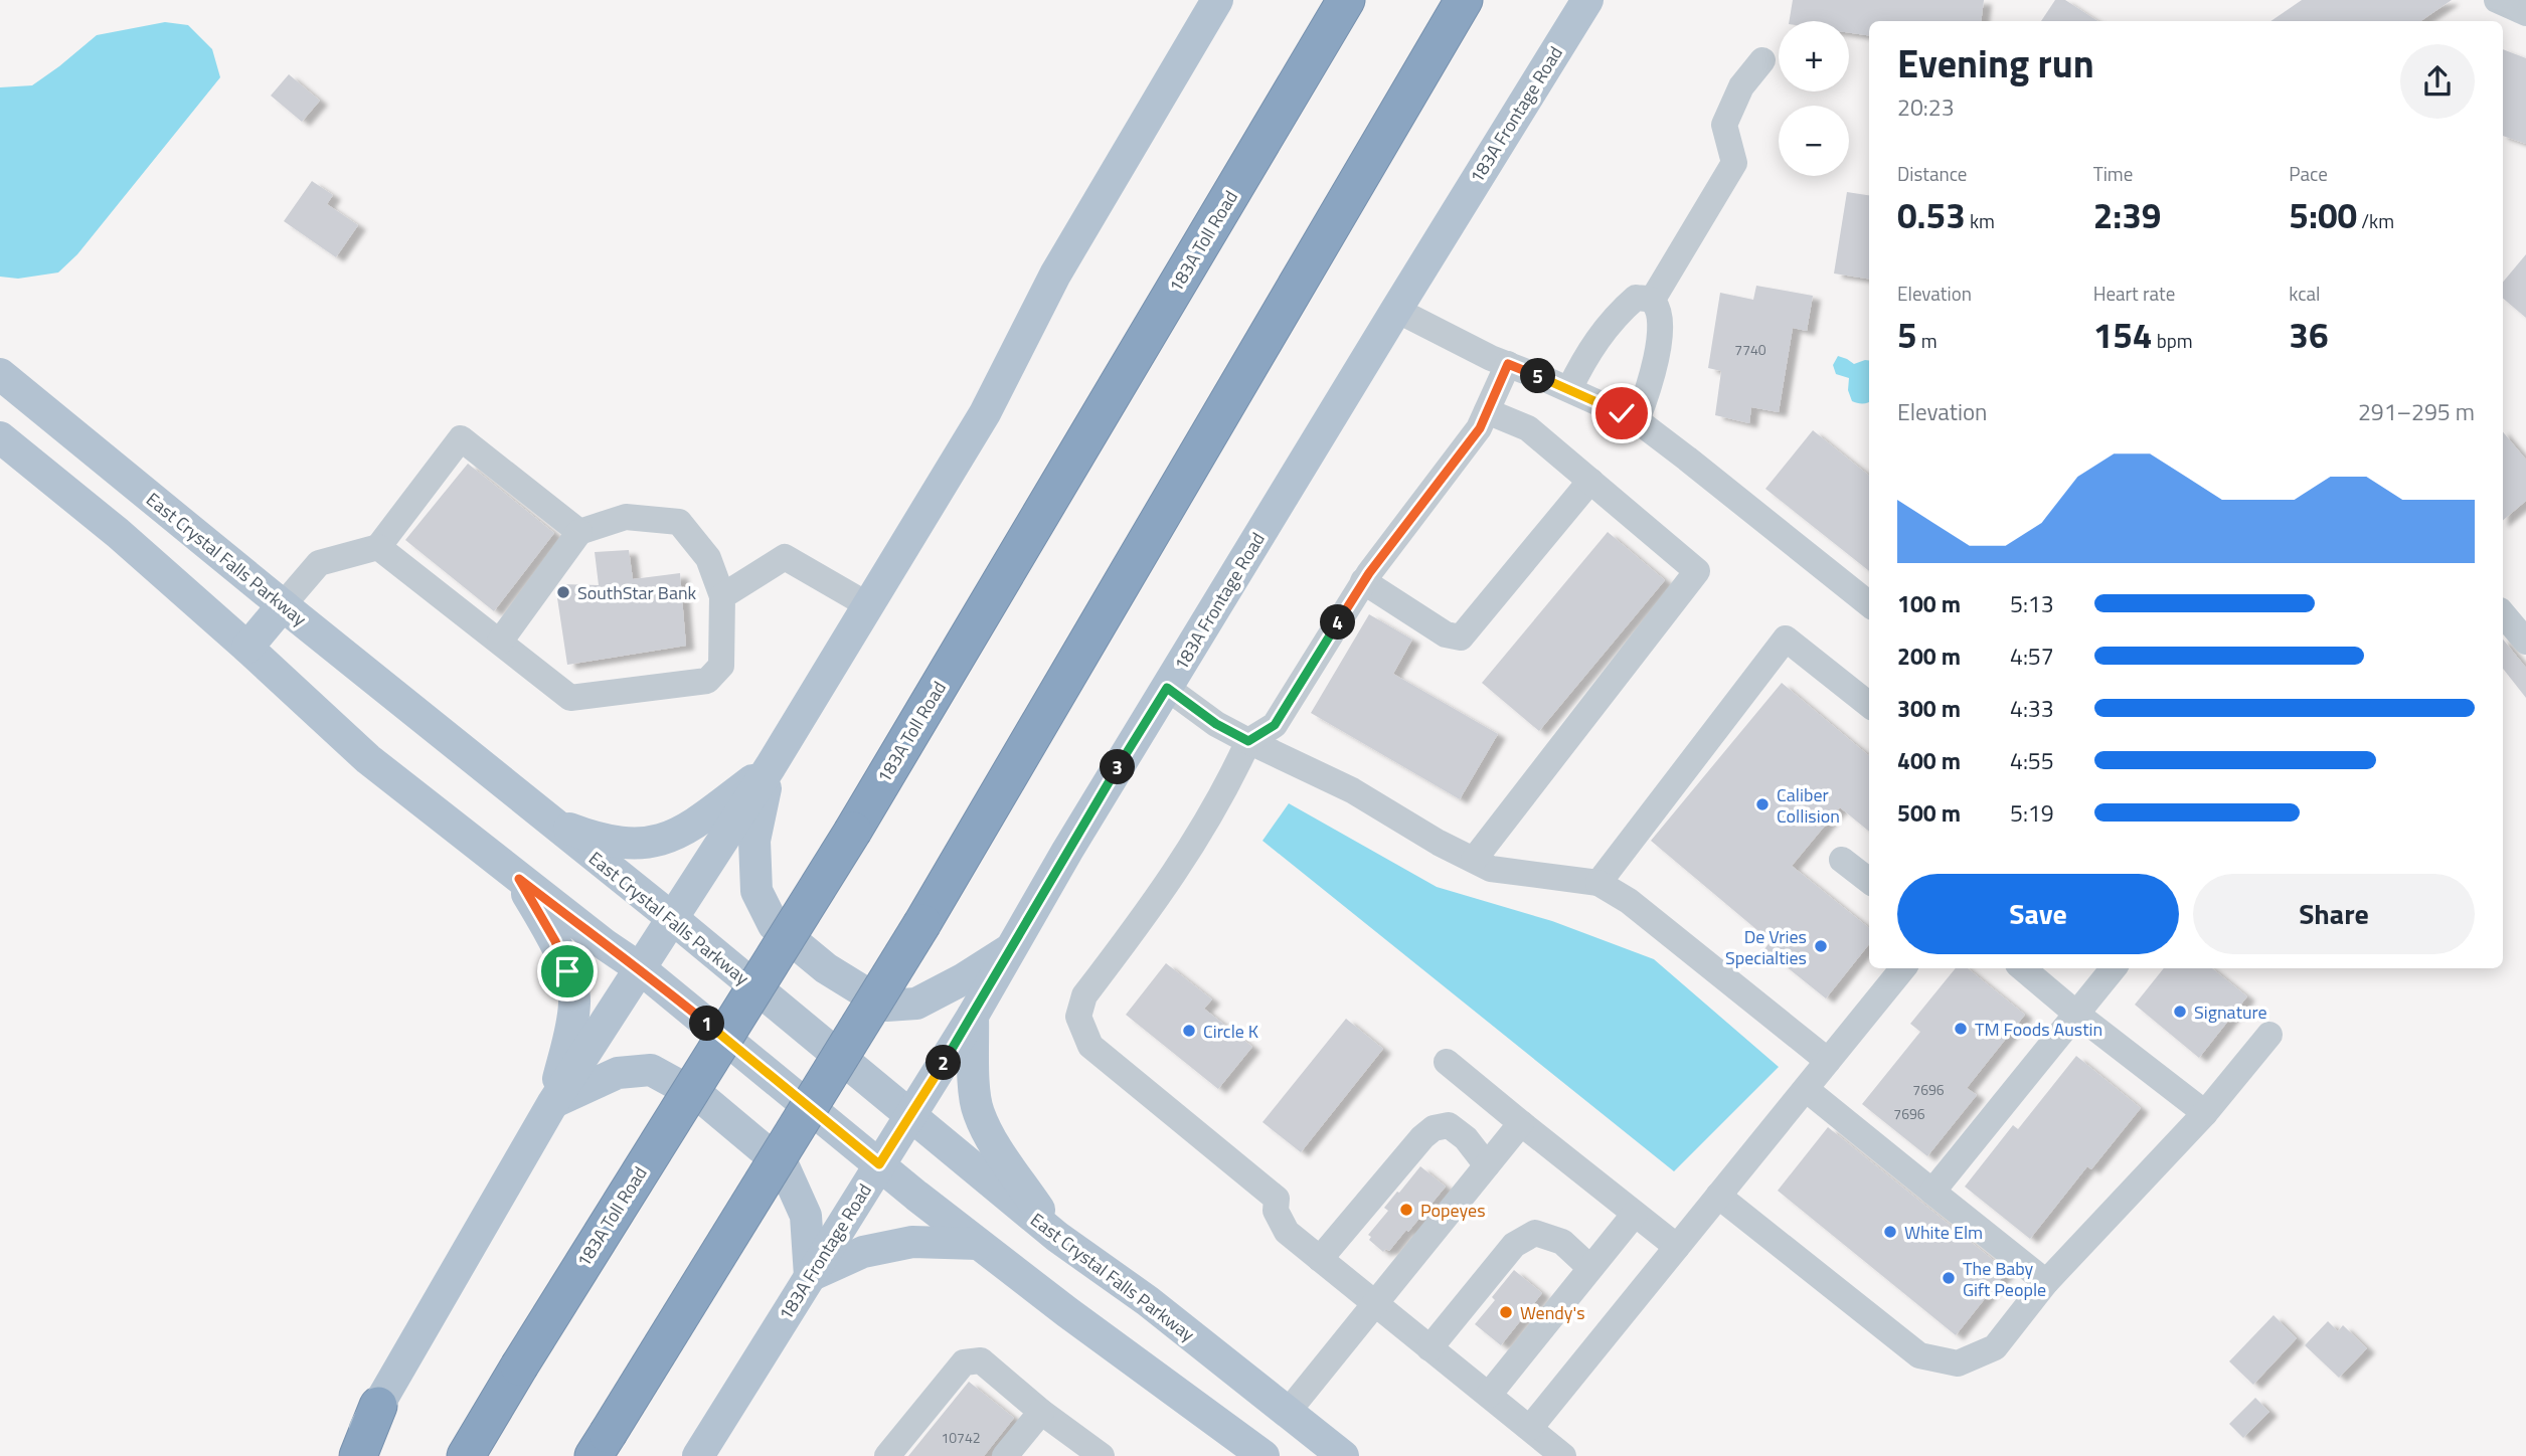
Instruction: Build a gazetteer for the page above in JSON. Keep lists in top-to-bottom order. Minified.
{"streets":{"highway":["183A Toll Road"],"main road":["183A Frontage Road","East Crystal Falls Parkway"]},"crossings":[["183A Frontage Road","East Crystal Falls Parkway"]],"places":["SouthStar Bank","Caliber Collision","De Vries Specialties","Signature","TM Foods Austin","Circle K","Popeyes","White Elm","The Baby Gift People","Wendy's"],"house_numbers":["7740","7696","7696","10742"],"page":{"map_buttons":["+","−"],"heading":["Evening run","20:23"],"stats":[["Distance","0.53 km"],["Time","2:39"],["Pace","5:00 /km"],["Elevation","5 m"],["Heart rate","154 bpm"],["kcal","36"]],"pins":["5","4","3","1","2"],"chart":["Elevation","291–295 m"],"list":[{"name":"100 m","note":"5:13"},{"name":"200 m","note":"4:57"},{"name":"300 m","note":"4:33"},{"name":"400 m","note":"4:55"},{"name":"500 m","note":"5:19"}],"buttons":["Save","Share"]}}
